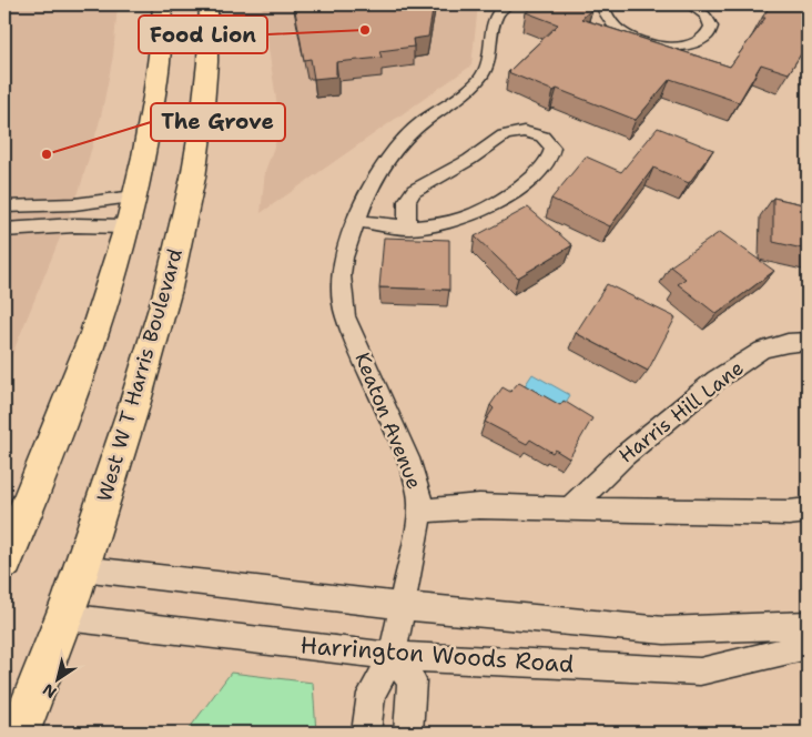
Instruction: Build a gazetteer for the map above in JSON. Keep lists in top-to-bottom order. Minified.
{"streets":{"main road":["West W T Harris Boulevard"],"street":["Harris Hill Lane","Keaton Avenue","Harrington Woods Road"]},"crossings":[["West W T Harris Boulevard","Harrington Woods Road"],["Keaton Avenue","Harrington Woods Road"]],"places":["Food Lion","The Grove"],"north":"bottom left"}
